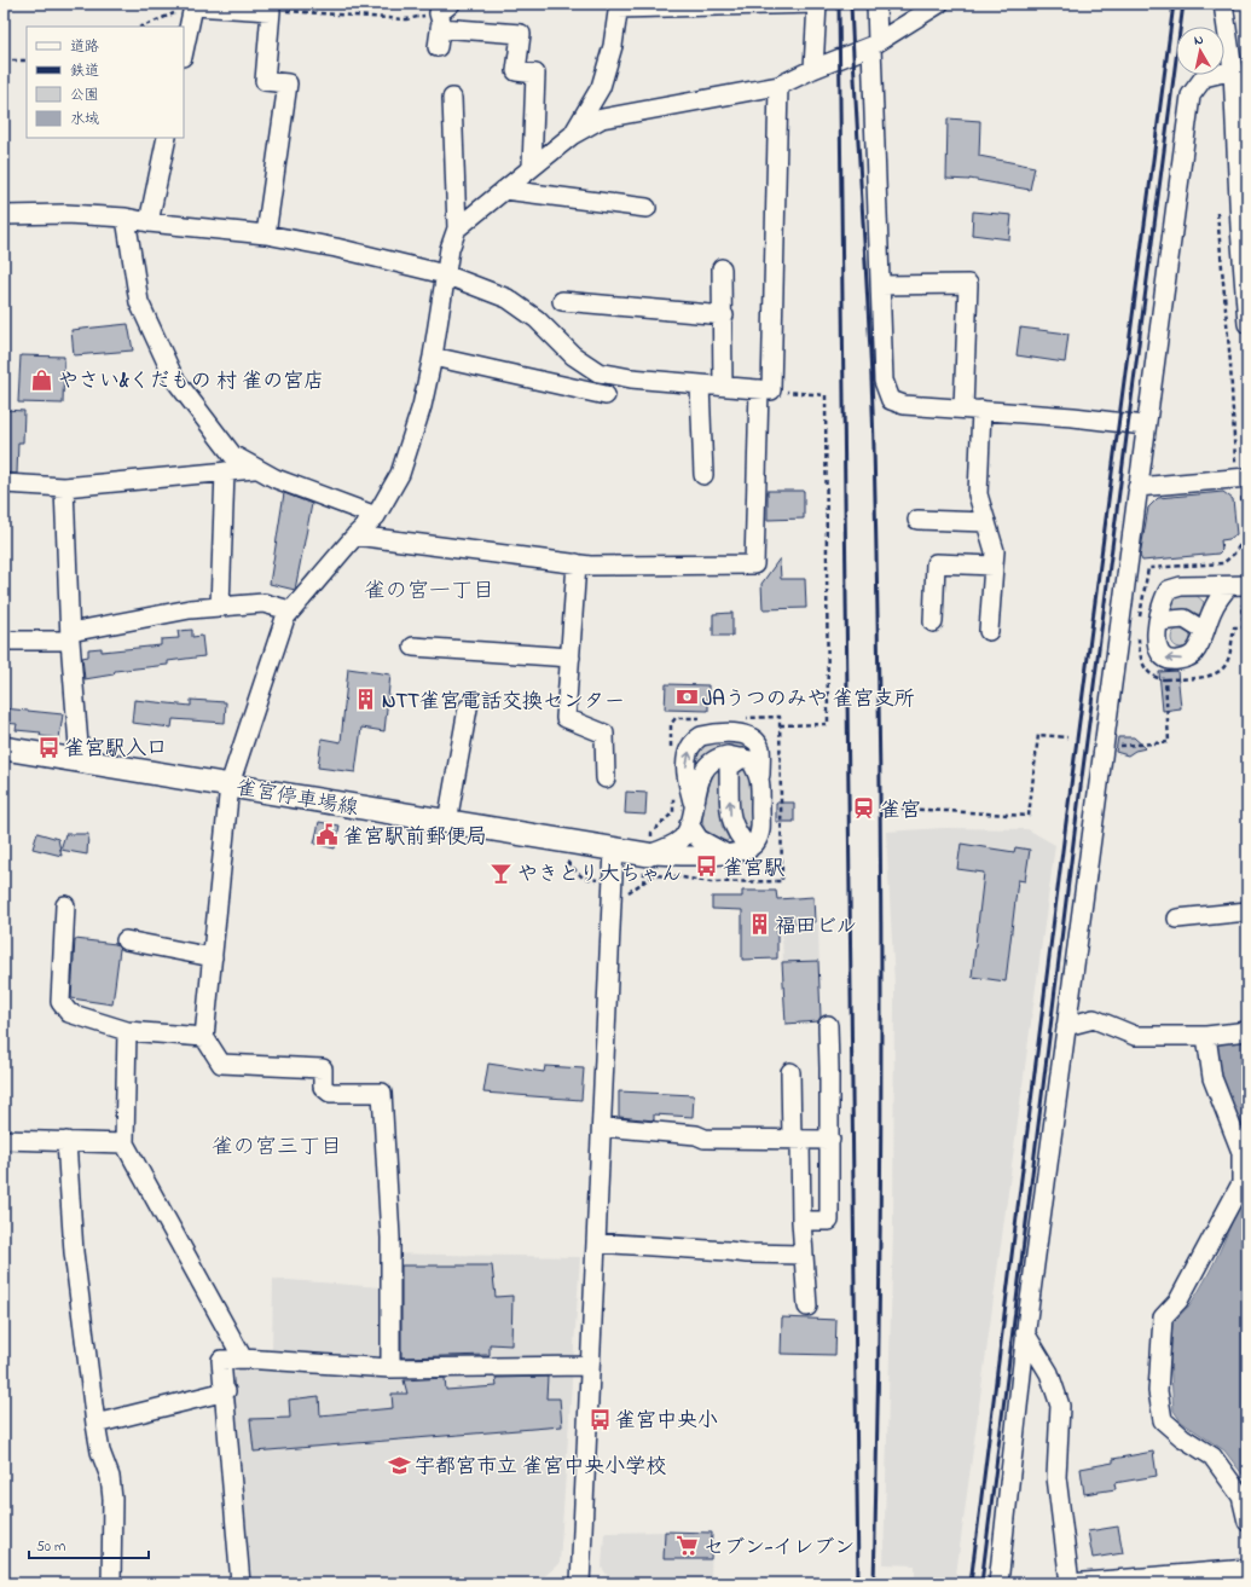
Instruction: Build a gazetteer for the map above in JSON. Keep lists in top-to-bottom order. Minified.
{"streets":{"main road":["雀宮停車場線"]},"districts":["雀の宮一丁目","雀の宮三丁目"],"places":{"shop":["やさい&くだもの 村 雀の宮店"],"bank":["JAうつのみや 雀宮支所"],"building":["NTT雀宮電話交換センター","福田ビル"],"bus stop":["雀宮駅入口","雀宮駅","雀宮中央小"],"station":["雀宮"],"public building":["雀宮駅前郵便局"],"bar":["やきとり大ちゃん"],"school or university":["宇都宮市立 雀宮中央小学校"],"supermarket":["セブン-イレブン"]},"legend":["道路","鉄道","公園","水域"],"scale_bar":"50 m","north":"top"}
